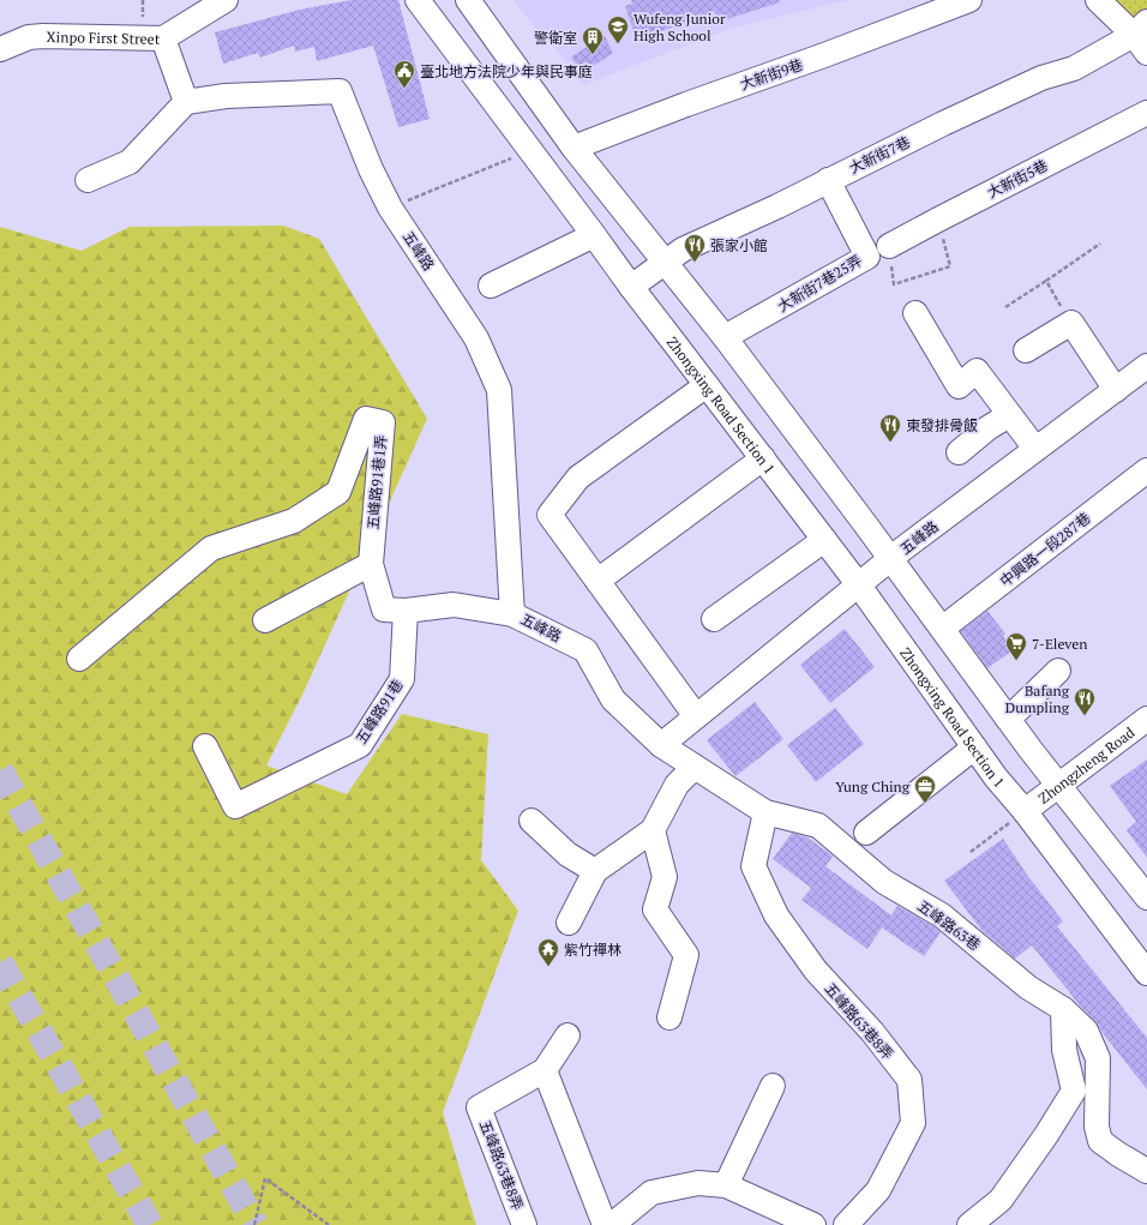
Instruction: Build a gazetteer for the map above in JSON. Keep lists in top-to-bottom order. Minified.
{"streets":{"street":["Xinpo First Street","大新街9巷","大新街7巷","大新街5巷","五峰路","大新街7巷25弄","Zhongxing Road Section 1","五峰路91巷1弄","中興路一段287巷","五峰路91巷","Zhongzheng Road","五峰路63巷","五峰路63巷8弄"]},"crossings":[["大新街7巷","大新街7巷25弄"],["大新街7巷","Zhongxing Road Section 1"],["五峰路","Zhongxing Road Section 1"],["五峰路","五峰路63巷"],["Zhongxing Road Section 1","Zhongzheng Road"],["五峰路91巷1弄","五峰路91巷"],["五峰路63巷","五峰路63巷8弄"]],"places":{"school or university":["Wufeng Junior High School"],"building":["警衛室"],"public building":["臺北地方法院少年與民事庭"],"restaurant":["張家小館","東發排骨飯","Bafang Dumpling"],"supermarket":["7-Eleven"],"office":["Yung Ching"],"temple":["紫竹禪林"]}}
